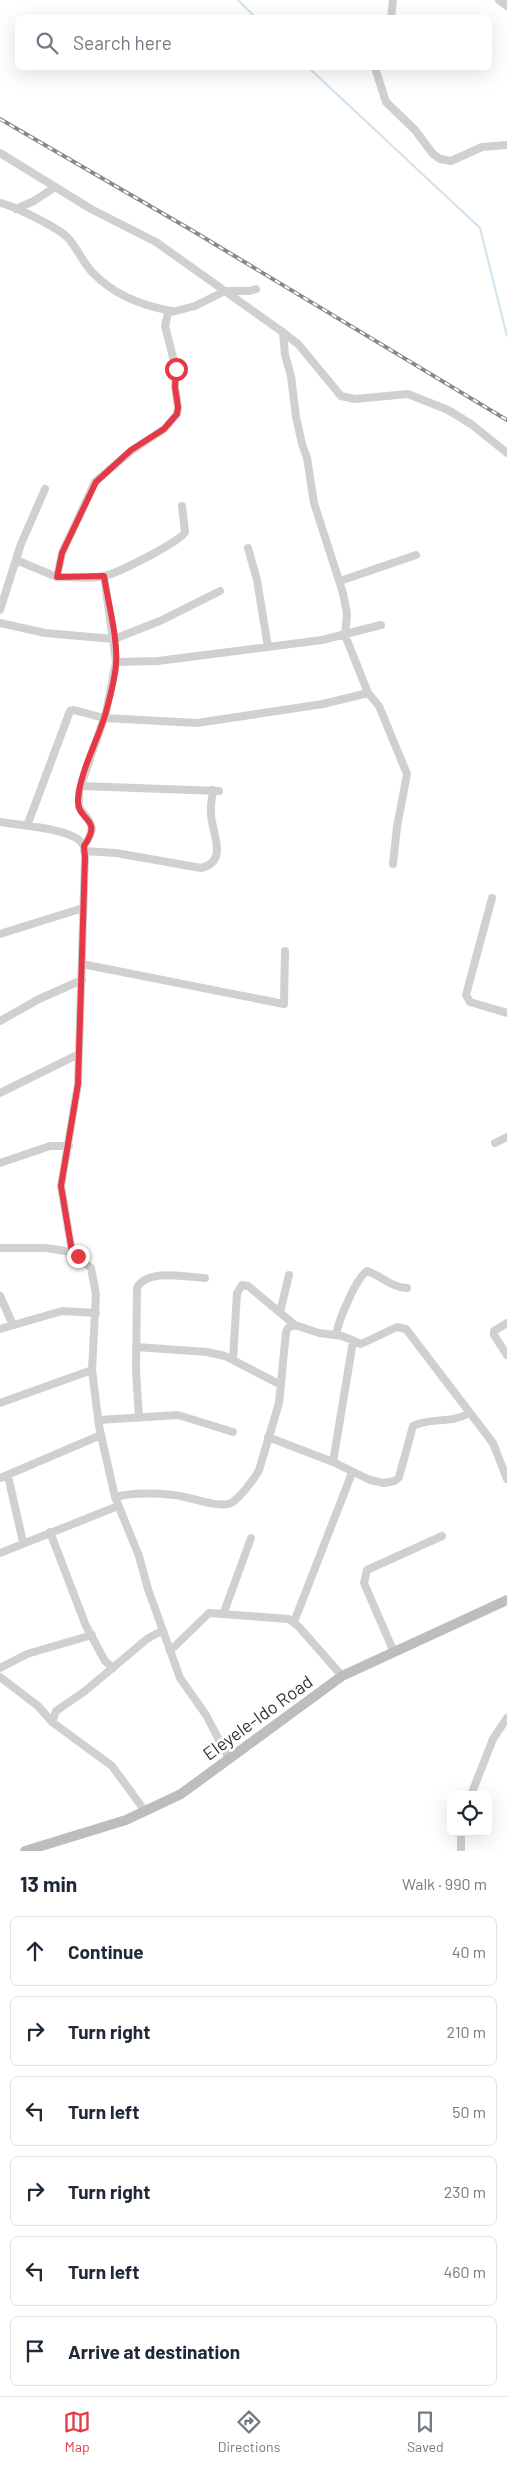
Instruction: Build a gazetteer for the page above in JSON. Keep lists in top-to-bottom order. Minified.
{"streets":{"main road":["Eleyele-Ido Road"]},"page":{"search":"Search here","heading":["13 min","Walk · 990 m"],"list":[["Continue","40 m"],["Turn right","210 m"],["Turn left","50 m"],["Turn right","230 m"],["Turn left","460 m"],"Arrive at destination"],"nav":["Map","Directions","Saved"]}}
